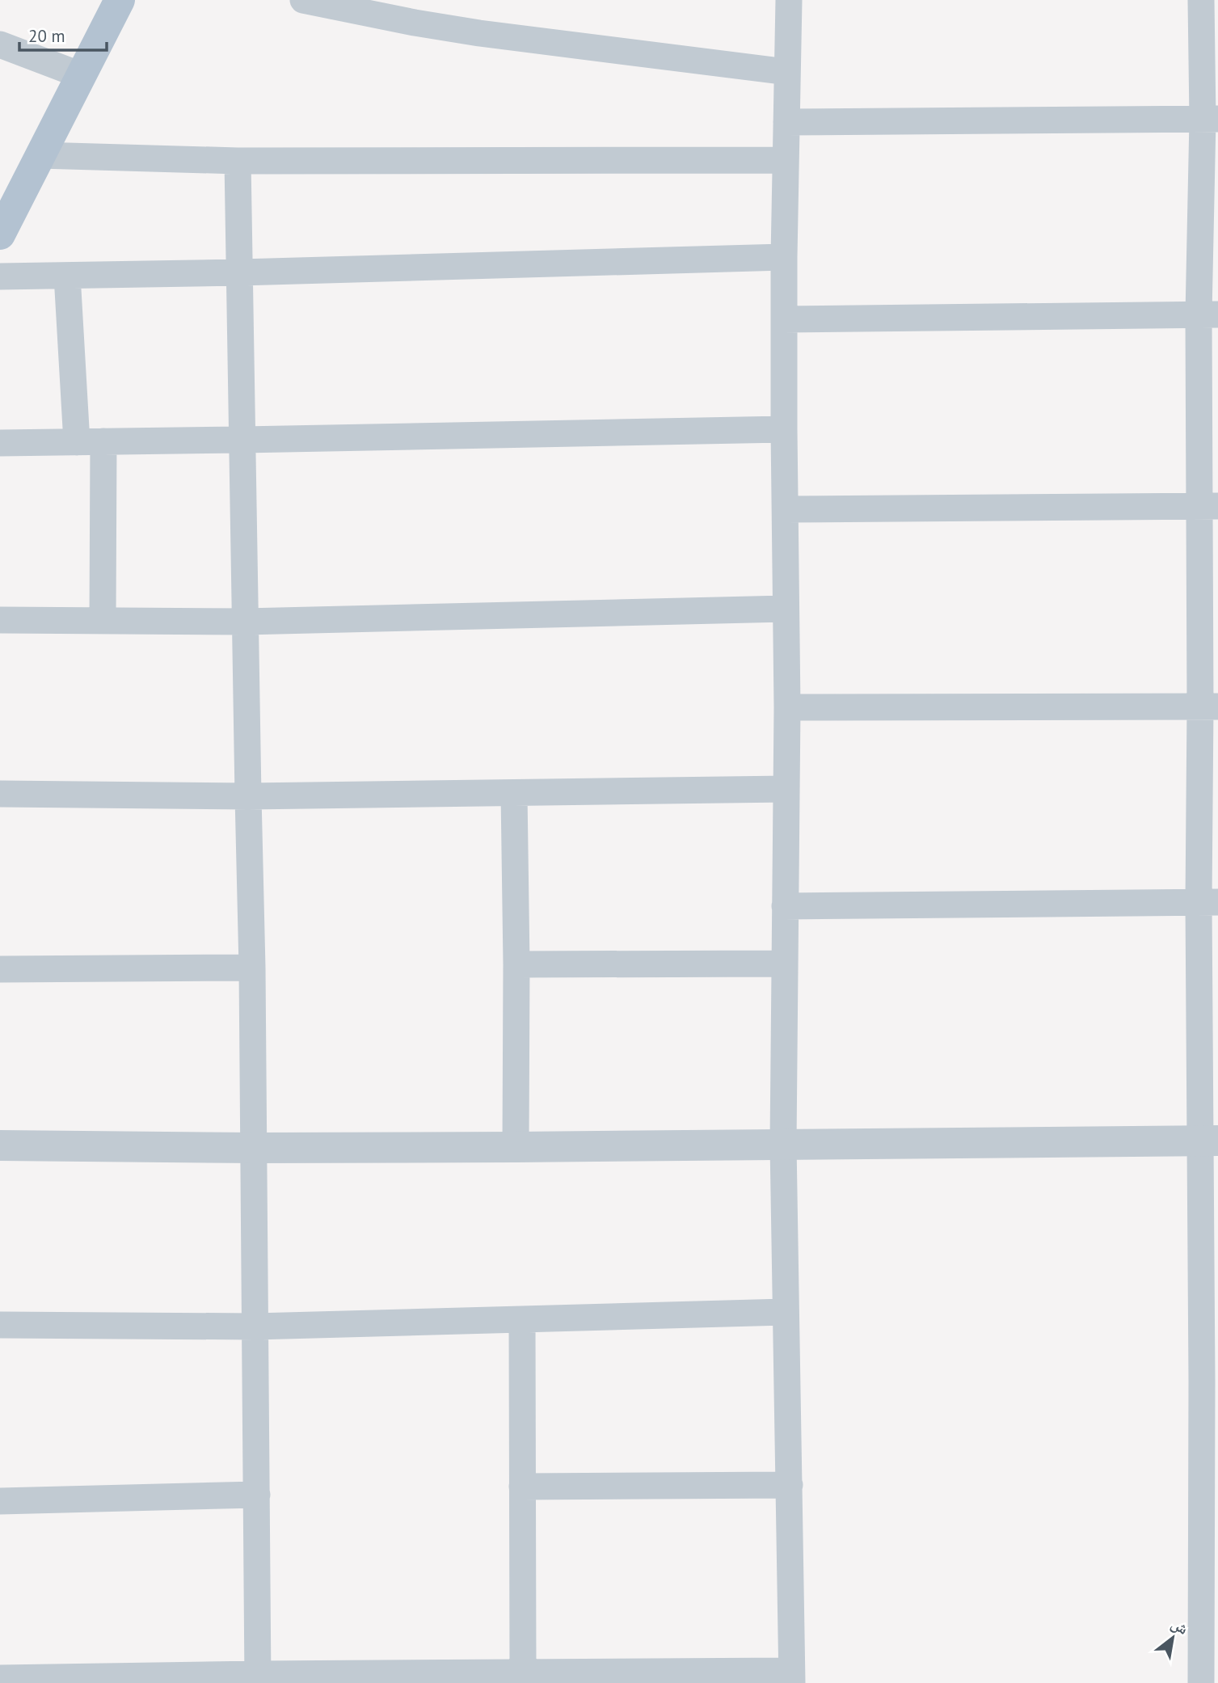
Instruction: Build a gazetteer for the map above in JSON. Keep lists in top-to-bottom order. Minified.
{"scale_bar":"20 m","north":"top right"}
